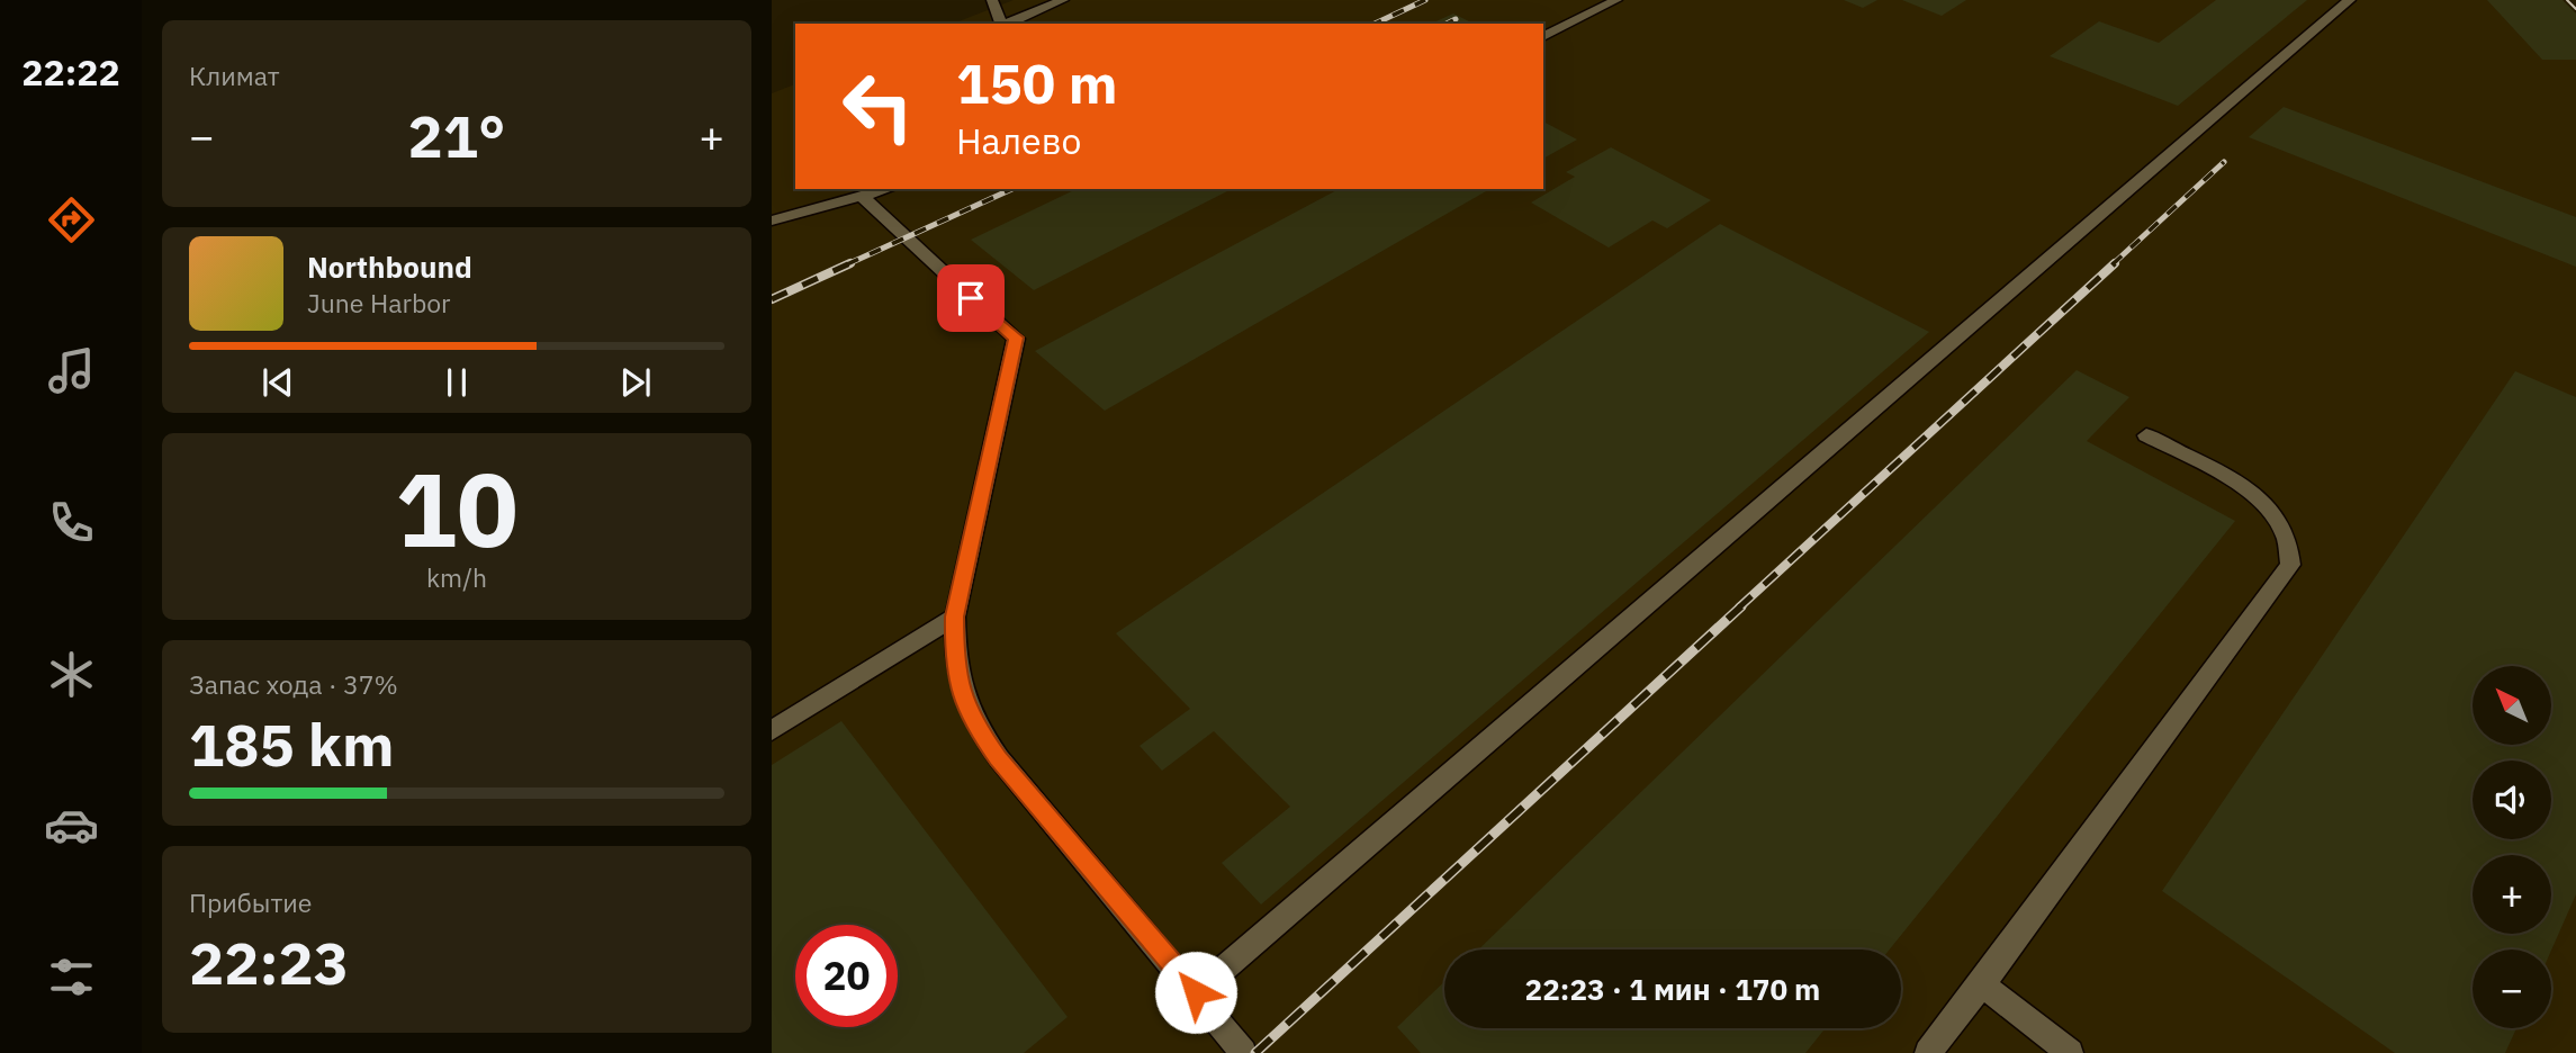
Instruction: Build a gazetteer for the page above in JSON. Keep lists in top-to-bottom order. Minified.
{"north":"top left","page":{"tabs":"22:22","tile":["Климат",["10","km/h"],["Запас хода · 37%","185 km"],["Прибытие","22:23"]],"turn":["150 m","Налево"],"heat":["−","21°","+"],"song":["Northbound","June Harbor"],"map_buttons":["+","−"],"limit":"20","trip":"22:23 · 1 мин · 170 m"}}
